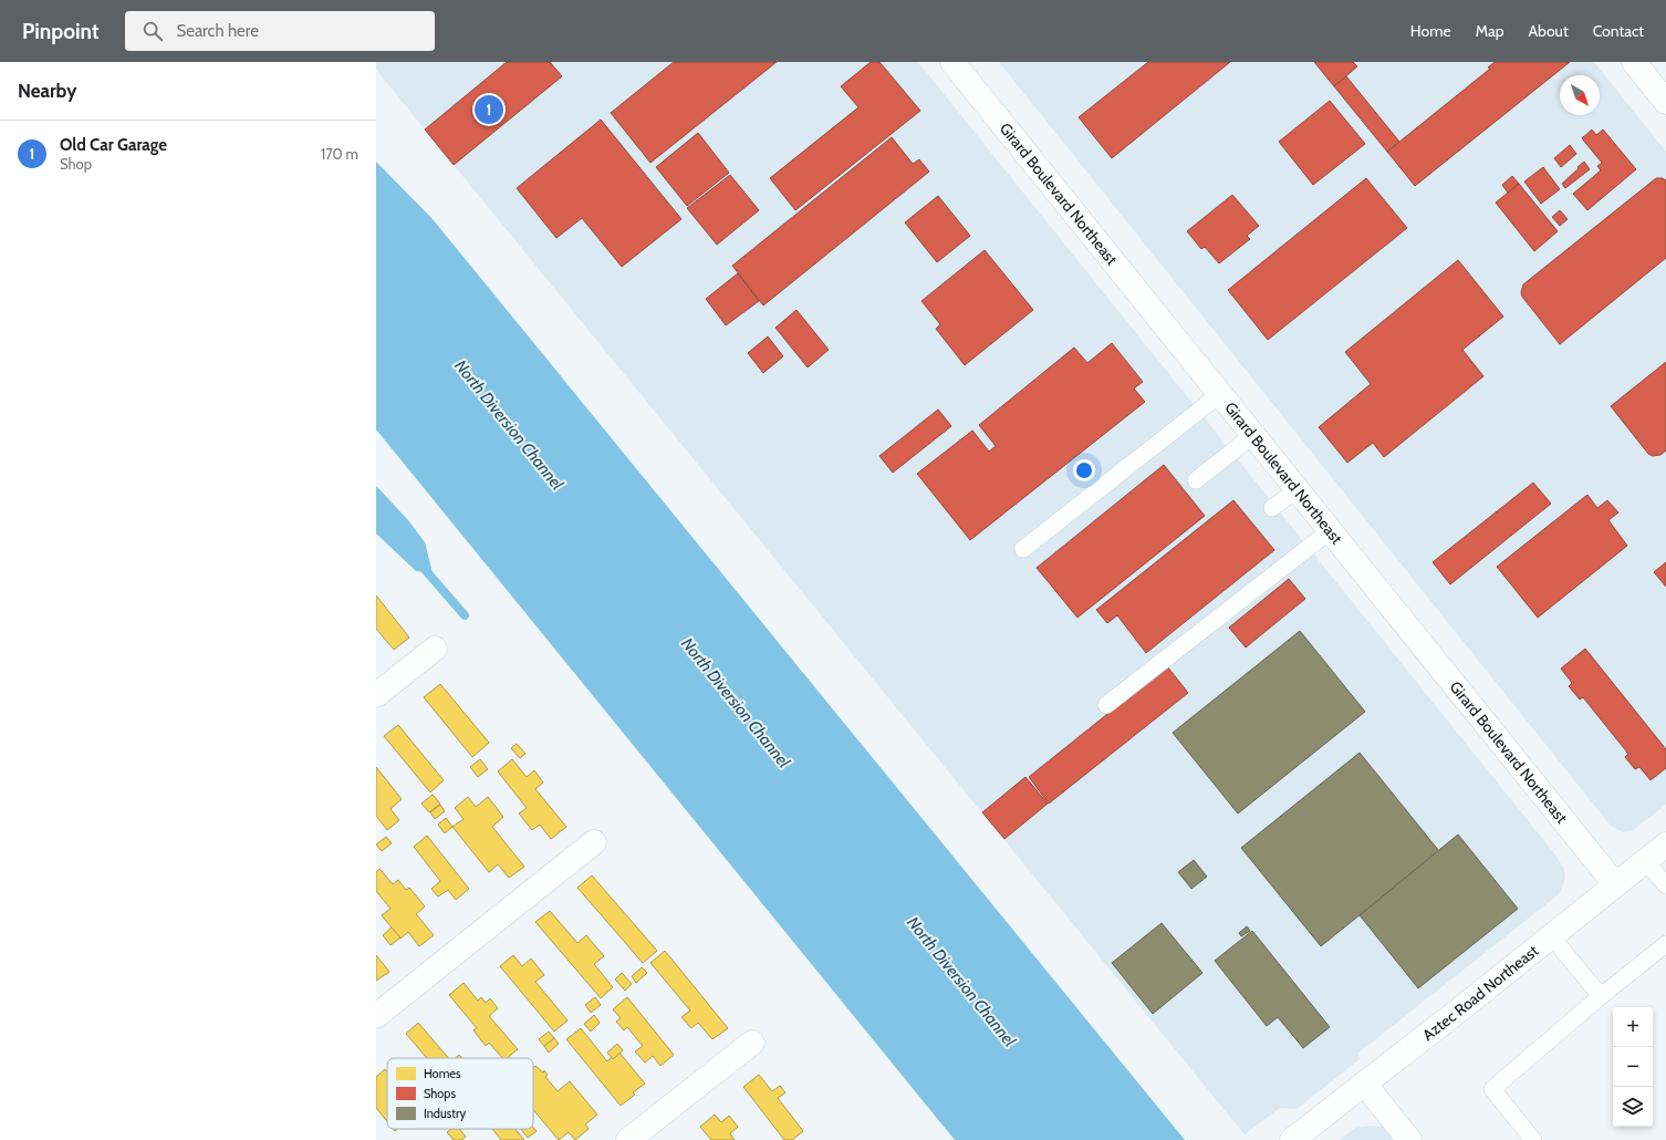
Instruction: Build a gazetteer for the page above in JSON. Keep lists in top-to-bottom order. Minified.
{"streets":{"street":["Girard Boulevard Northeast","Aztec Road Northeast"]},"crossings":[["Girard Boulevard Northeast","Aztec Road Northeast"]],"water":["North Diversion Channel"],"legend":["Homes","Shops","Industry"],"north":"bottom right","page":{"header":"Pinpoint","search":"Search here","nav":["Home","Map","About","Contact"],"heading":"Nearby","pins":"1","list":[{"mark":"1","name":"Old Car Garage","note":"Shop","value":"170 m"}],"map_buttons":["+","−"]}}
